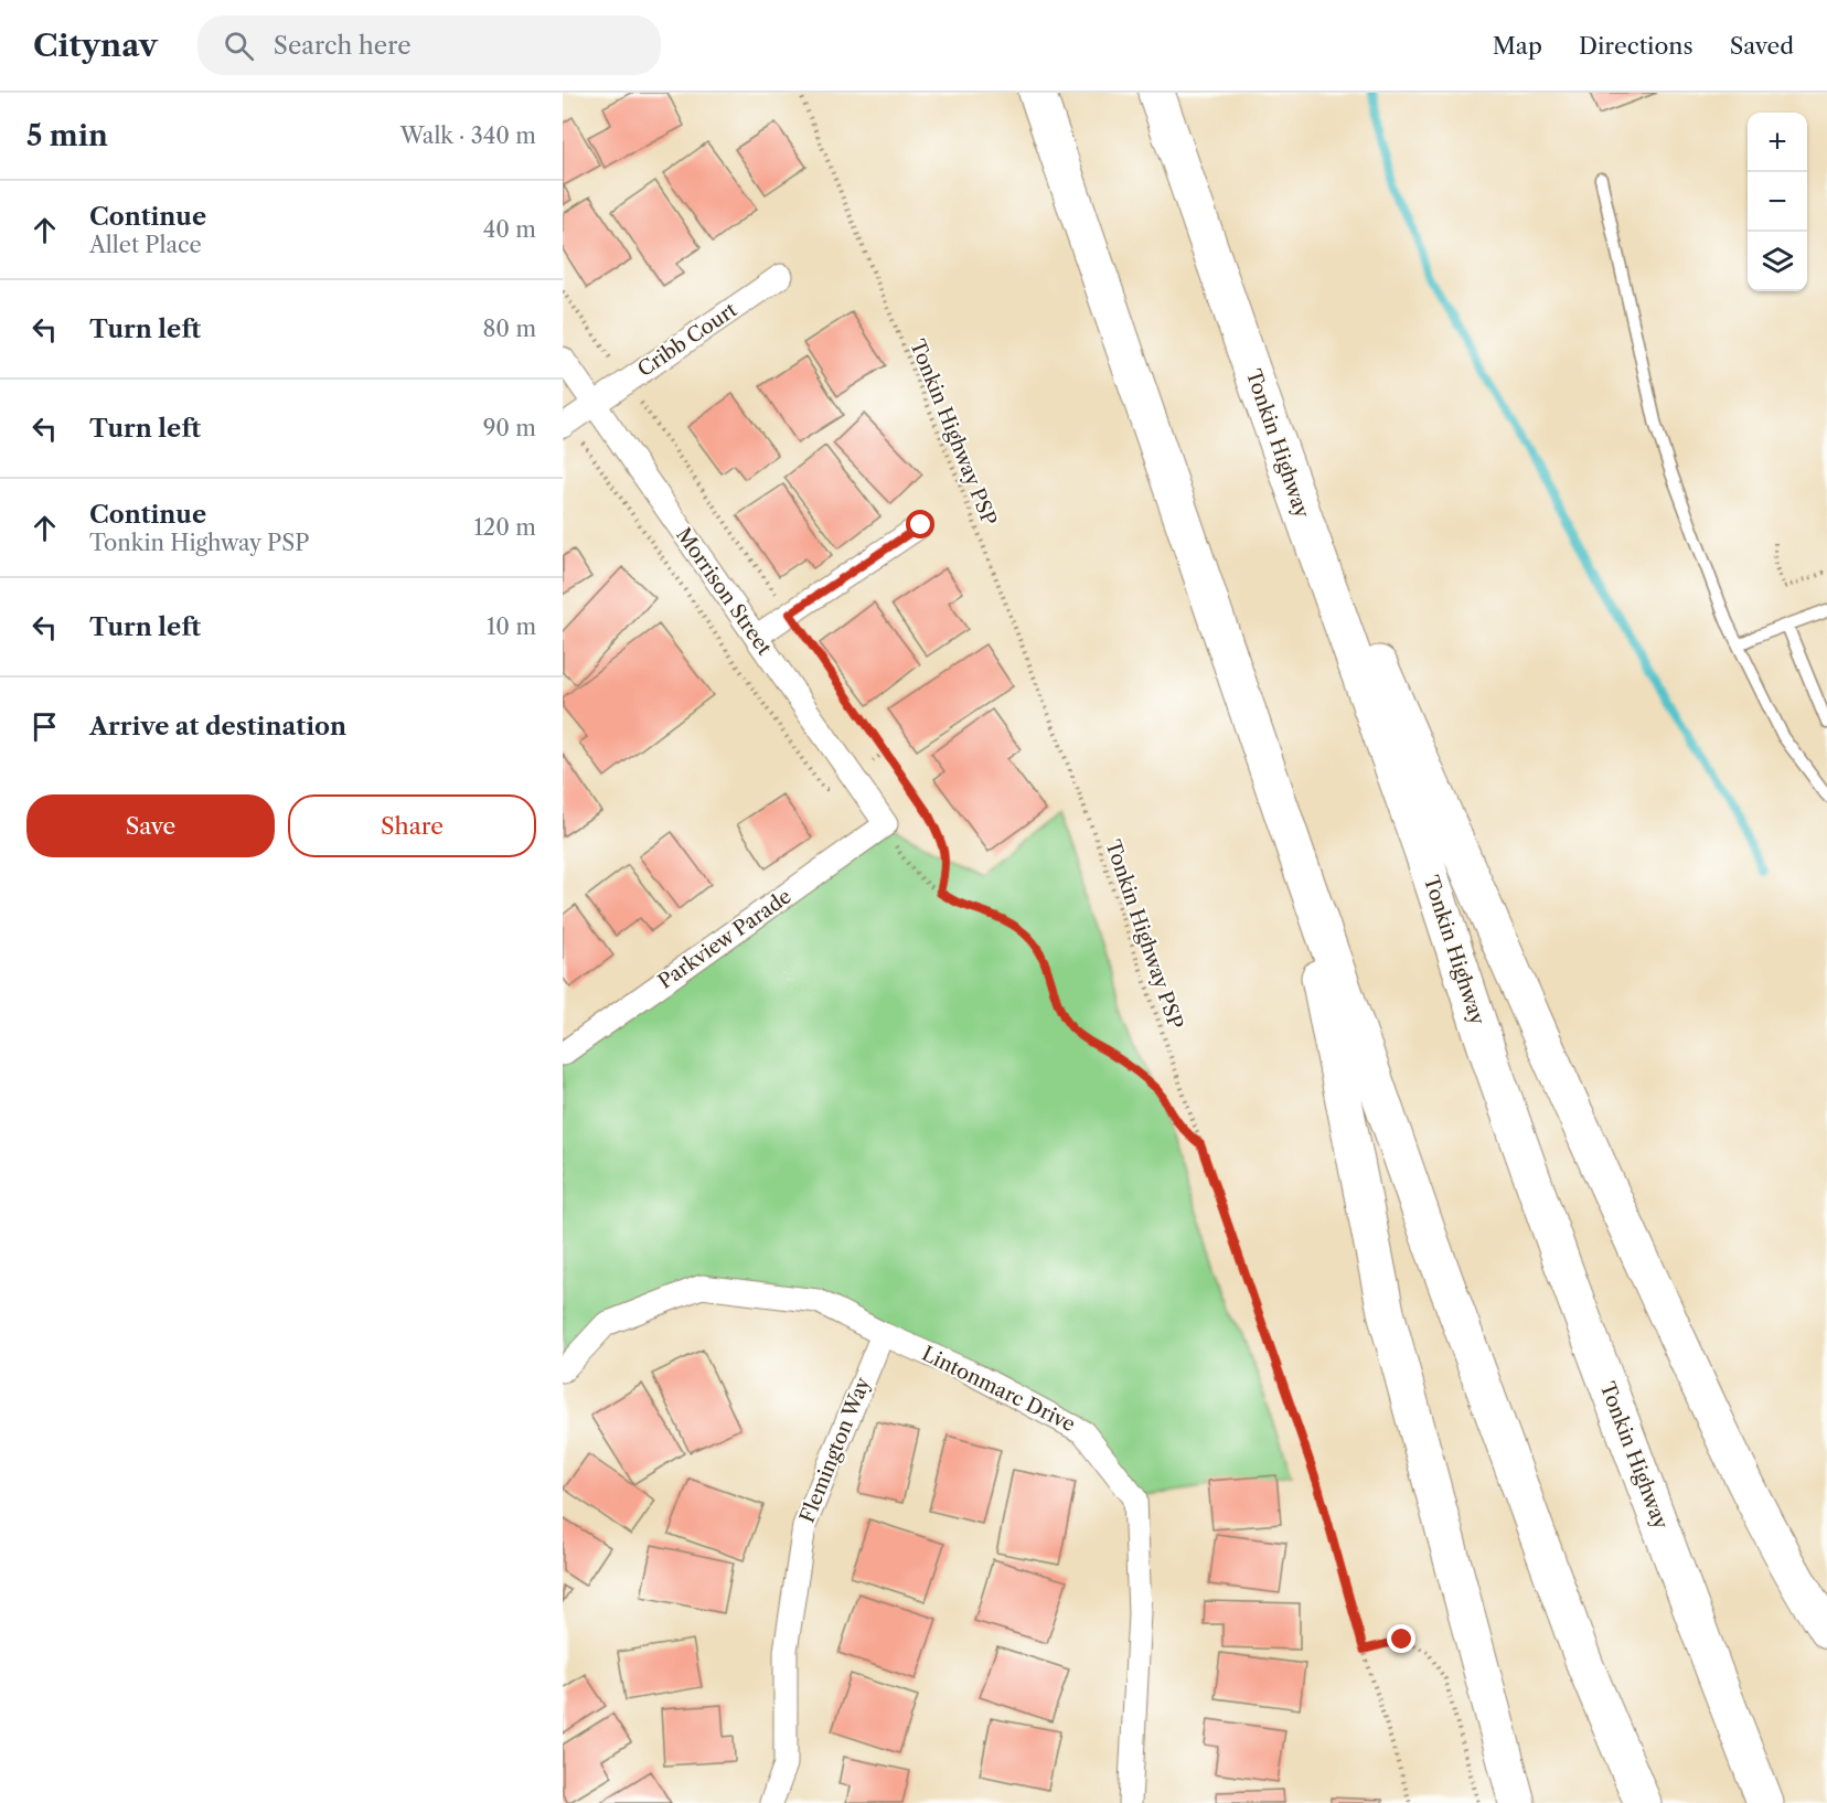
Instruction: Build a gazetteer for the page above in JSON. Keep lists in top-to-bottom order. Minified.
{"streets":{"highway":["Tonkin Highway"],"street":["Cribb Court","Morrison Street","Parkview Parade","Lintonmarc Drive","Flemington Way"],"path":["Tonkin Highway PSP"]},"crossings":[["Cribb Court","Morrison Street"],["Morrison Street","Parkview Parade"],["Lintonmarc Drive","Flemington Way"]],"page":{"header":"Citynav","search":"Search here","nav":["Map","Directions","Saved"],"heading":["5 min","Walk · 340 m"],"map_buttons":["+","−"],"list":[["Continue","Allet Place","40 m"],["Turn left","80 m"],["Turn left","90 m"],["Continue","Tonkin Highway PSP","120 m"],["Turn left","10 m"],"Arrive at destination"],"buttons":["Save","Share"]}}
